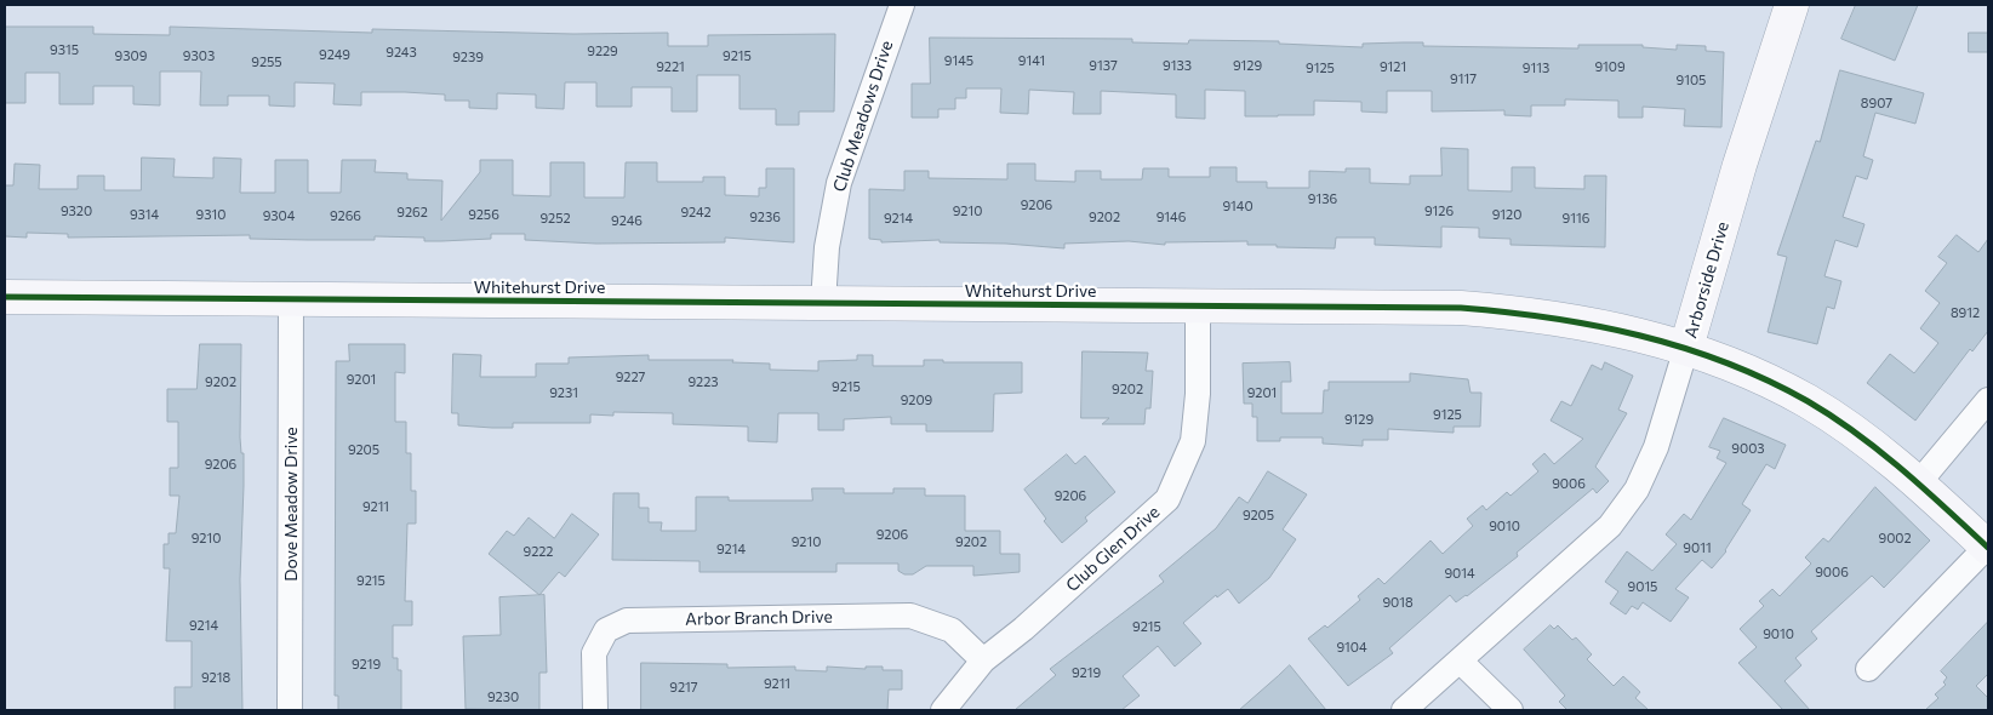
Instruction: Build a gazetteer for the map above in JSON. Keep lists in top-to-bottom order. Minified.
{"streets":{"street":["Club Meadows Drive","Arborside Drive","Whitehurst Drive","Dove Meadow Drive","Club Glen Drive","Arbor Branch Drive"]},"crossings":[["Club Meadows Drive","Whitehurst Drive"],["Arborside Drive","Whitehurst Drive"],["Whitehurst Drive","Dove Meadow Drive"],["Whitehurst Drive","Club Glen Drive"],["Club Glen Drive","Arbor Branch Drive"]],"house_numbers":["9315","9229","9243","9249","9309","9303","9215","9239","9145","9141","9255","9137","9133","9129","9221","9121","9109","9125","9113","9117","9105","8907","9136","9206","9140","9320","9210","9126","9262","9242","9314","9310","9256","9120","9304","9266","9236","9202","9146","9252","9214","9116","9246","8912","9227","9201","9202","9223","9215","9202","9231","9201","9209","9125","9129","9003","9205","9206","9006","9206","9211","9205","9010","9206","9210","9002","9210","9202","9011","9214","9222","9006","9014","9215","9015","9018","9214","9215","9010","9104","9219","9219","9218","9211","9217","9230"]}
